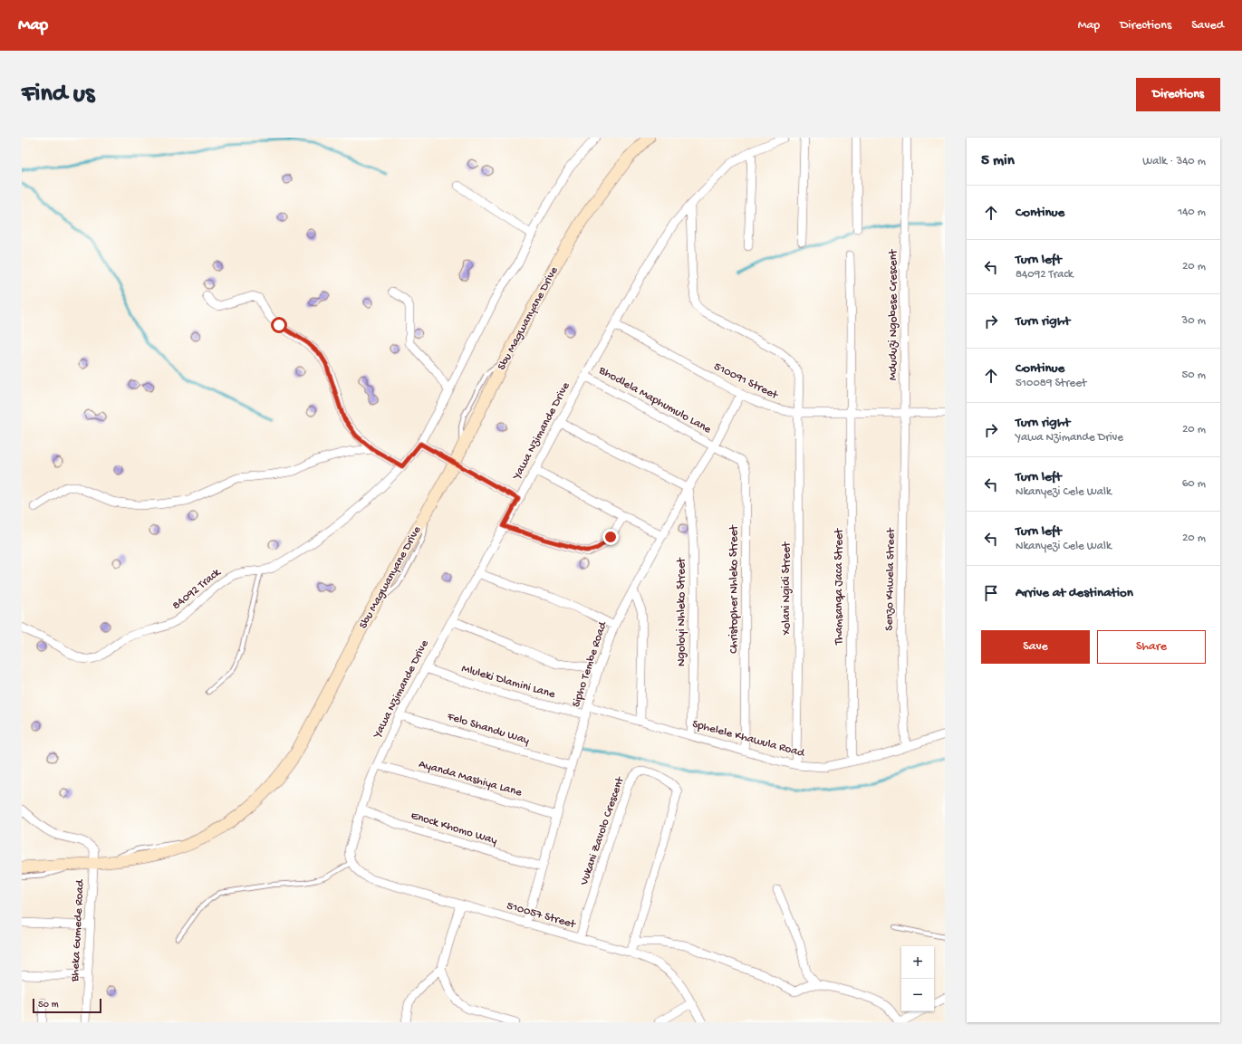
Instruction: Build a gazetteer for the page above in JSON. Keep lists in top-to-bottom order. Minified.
{"streets":{"main road":["Sbu Magwanyane Drive"],"street":["Mduduzi Ngobese Crescent","510091 Street","Bhodlela Maphumulo Lane","Yawa Nzimande Drive","Senzo Khwela Street","Thamsanqa Jaca Street","Xolani Ngidi Street","84092 Track","Christopher Nhleko Street","Ngoloyi Nhleko Street","Sipho Tembe Road","Mluleki Dlamini Lane","Felo Shandu Way","Sphelele Khawula Road","Ayanda Mashiya Lane","Enock Khomo Way","Vukani Zavolo Crescent","510057 Street","Bheka Gumede Road"]},"crossings":[["Mduduzi Ngobese Crescent","510091 Street"],["Mduduzi Ngobese Crescent","Senzo Khwela Street"],["Sbu Magwanyane Drive","Bheka Gumede Road"],["510091 Street","Yawa Nzimande Drive"],["510091 Street","Senzo Khwela Street"],["510091 Street","Thamsanqa Jaca Street"],["510091 Street","Xolani Ngidi Street"],["510091 Street","Sipho Tembe Road"],["Bhodlela Maphumulo Lane","Yawa Nzimande Drive"],["Bhodlela Maphumulo Lane","Christopher Nhleko Street"],["Bhodlela Maphumulo Lane","Sipho Tembe Road"],["Yawa Nzimande Drive","Xolani Ngidi Street"],["Yawa Nzimande Drive","Mluleki Dlamini Lane"],["Yawa Nzimande Drive","Felo Shandu Way"],["Yawa Nzimande Drive","Ayanda Mashiya Lane"],["Yawa Nzimande Drive","Enock Khomo Way"],["Yawa Nzimande Drive","510057 Street"],["Senzo Khwela Street","Sphelele Khawula Road"],["Thamsanqa Jaca Street","Sphelele Khawula Road"],["Xolani Ngidi Street","Sphelele Khawula Road"],["Christopher Nhleko Street","Sipho Tembe Road"],["Christopher Nhleko Street","Sphelele Khawula Road"],["Ngoloyi Nhleko Street","Sipho Tembe Road"],["Ngoloyi Nhleko Street","Sphelele Khawula Road"],["Sipho Tembe Road","Mluleki Dlamini Lane"],["Sipho Tembe Road","Felo Shandu Way"],["Sipho Tembe Road","Sphelele Khawula Road"],["Sipho Tembe Road","Ayanda Mashiya Lane"],["Sipho Tembe Road","Enock Khomo Way"],["Sipho Tembe Road","510057 Street"],["Mluleki Dlamini Lane","Sphelele Khawula Road"],["Vukani Zavolo Crescent","510057 Street"]],"scale_bar":"50 m","page":{"header":"Map","nav":["Map","Directions","Saved"],"buttons":["Directions",["Save","Share"]],"title":"Find us","heading":["5 min","Walk · 340 m"],"list":[["Continue","140 m"],["Turn left","84092 Track","20 m"],["Turn right","30 m"],["Continue","510089 Street","50 m"],["Turn right","Yawa Nzimande Drive","20 m"],["Turn left","Nkanyezi Cele Walk","60 m"],["Turn left","Nkanyezi Cele Walk","20 m"],"Arrive at destination"],"map_buttons":["+","−"],"scale":"50 m"}}
